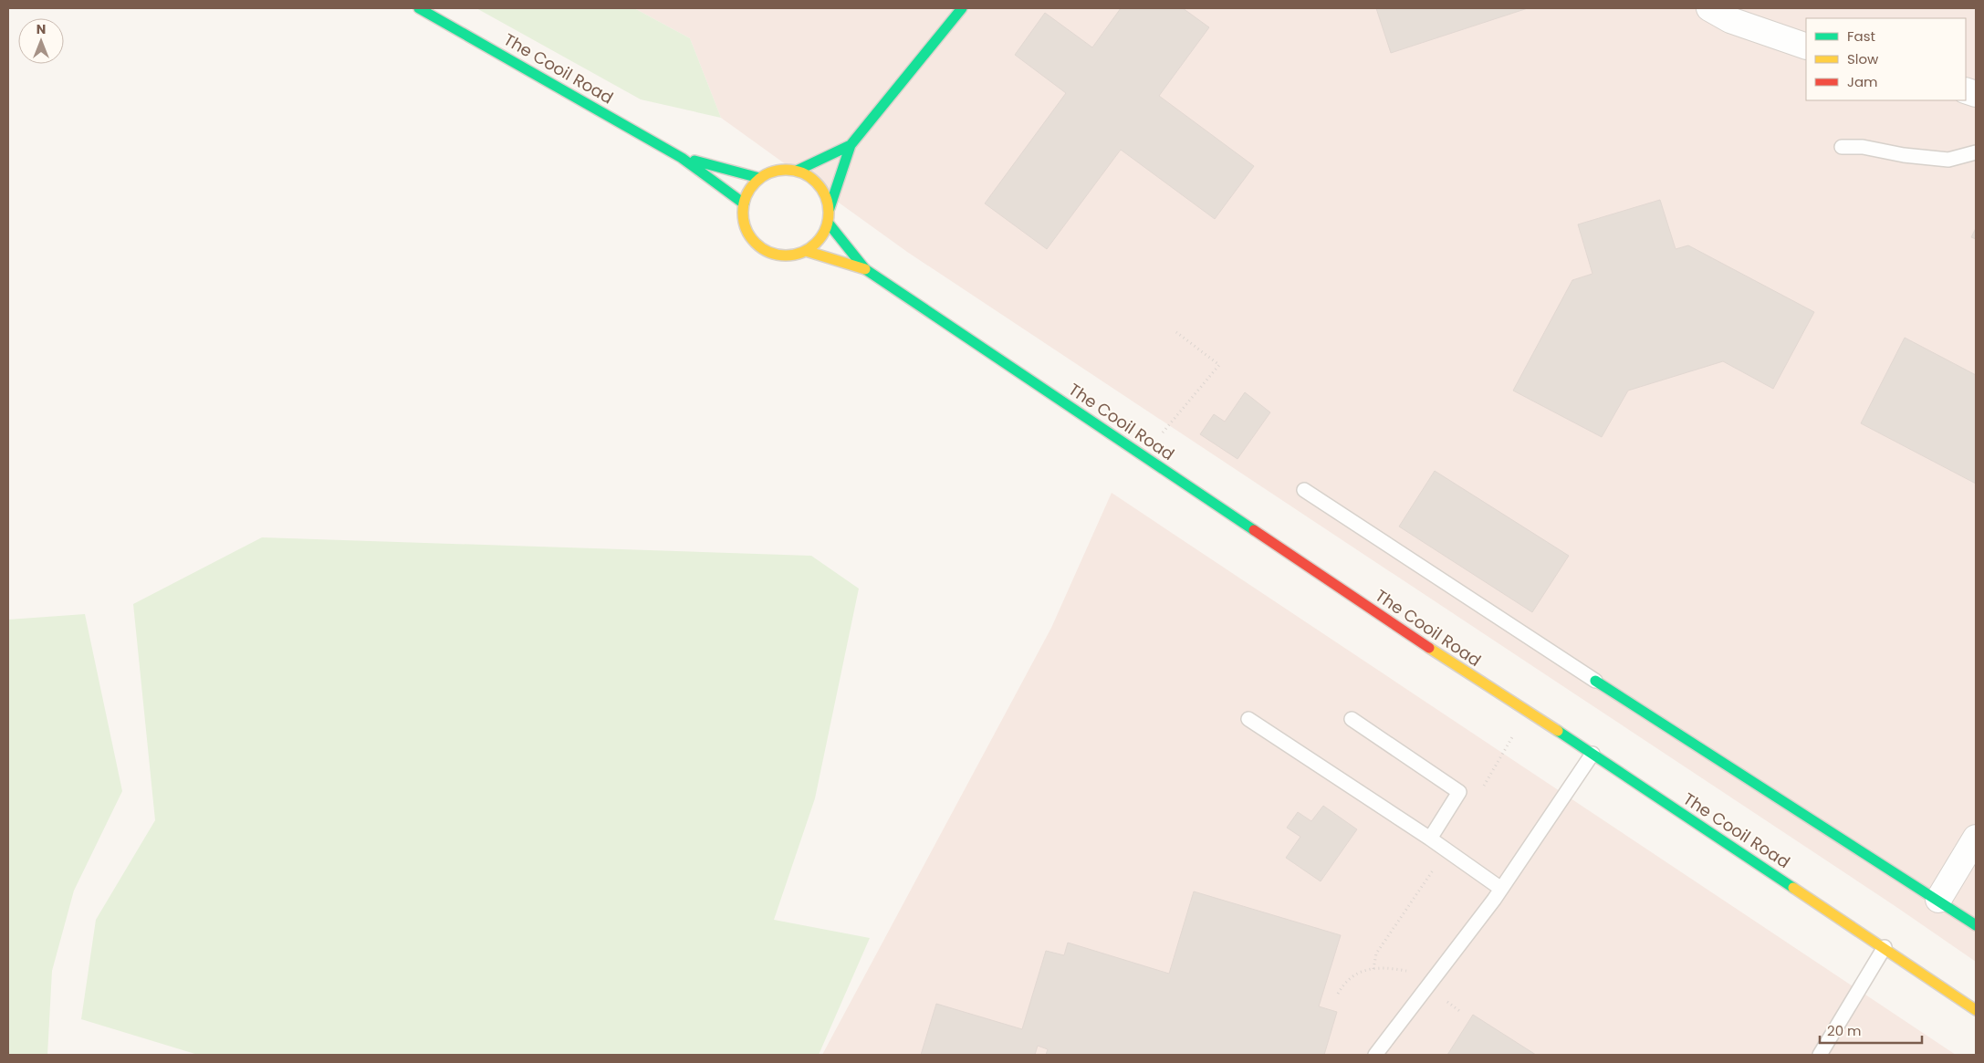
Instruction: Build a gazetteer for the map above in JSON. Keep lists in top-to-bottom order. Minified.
{"streets":{"main road":["The Cooil Road"]},"legend":["Fast","Slow","Jam"],"scale_bar":"20 m","north":"top"}
